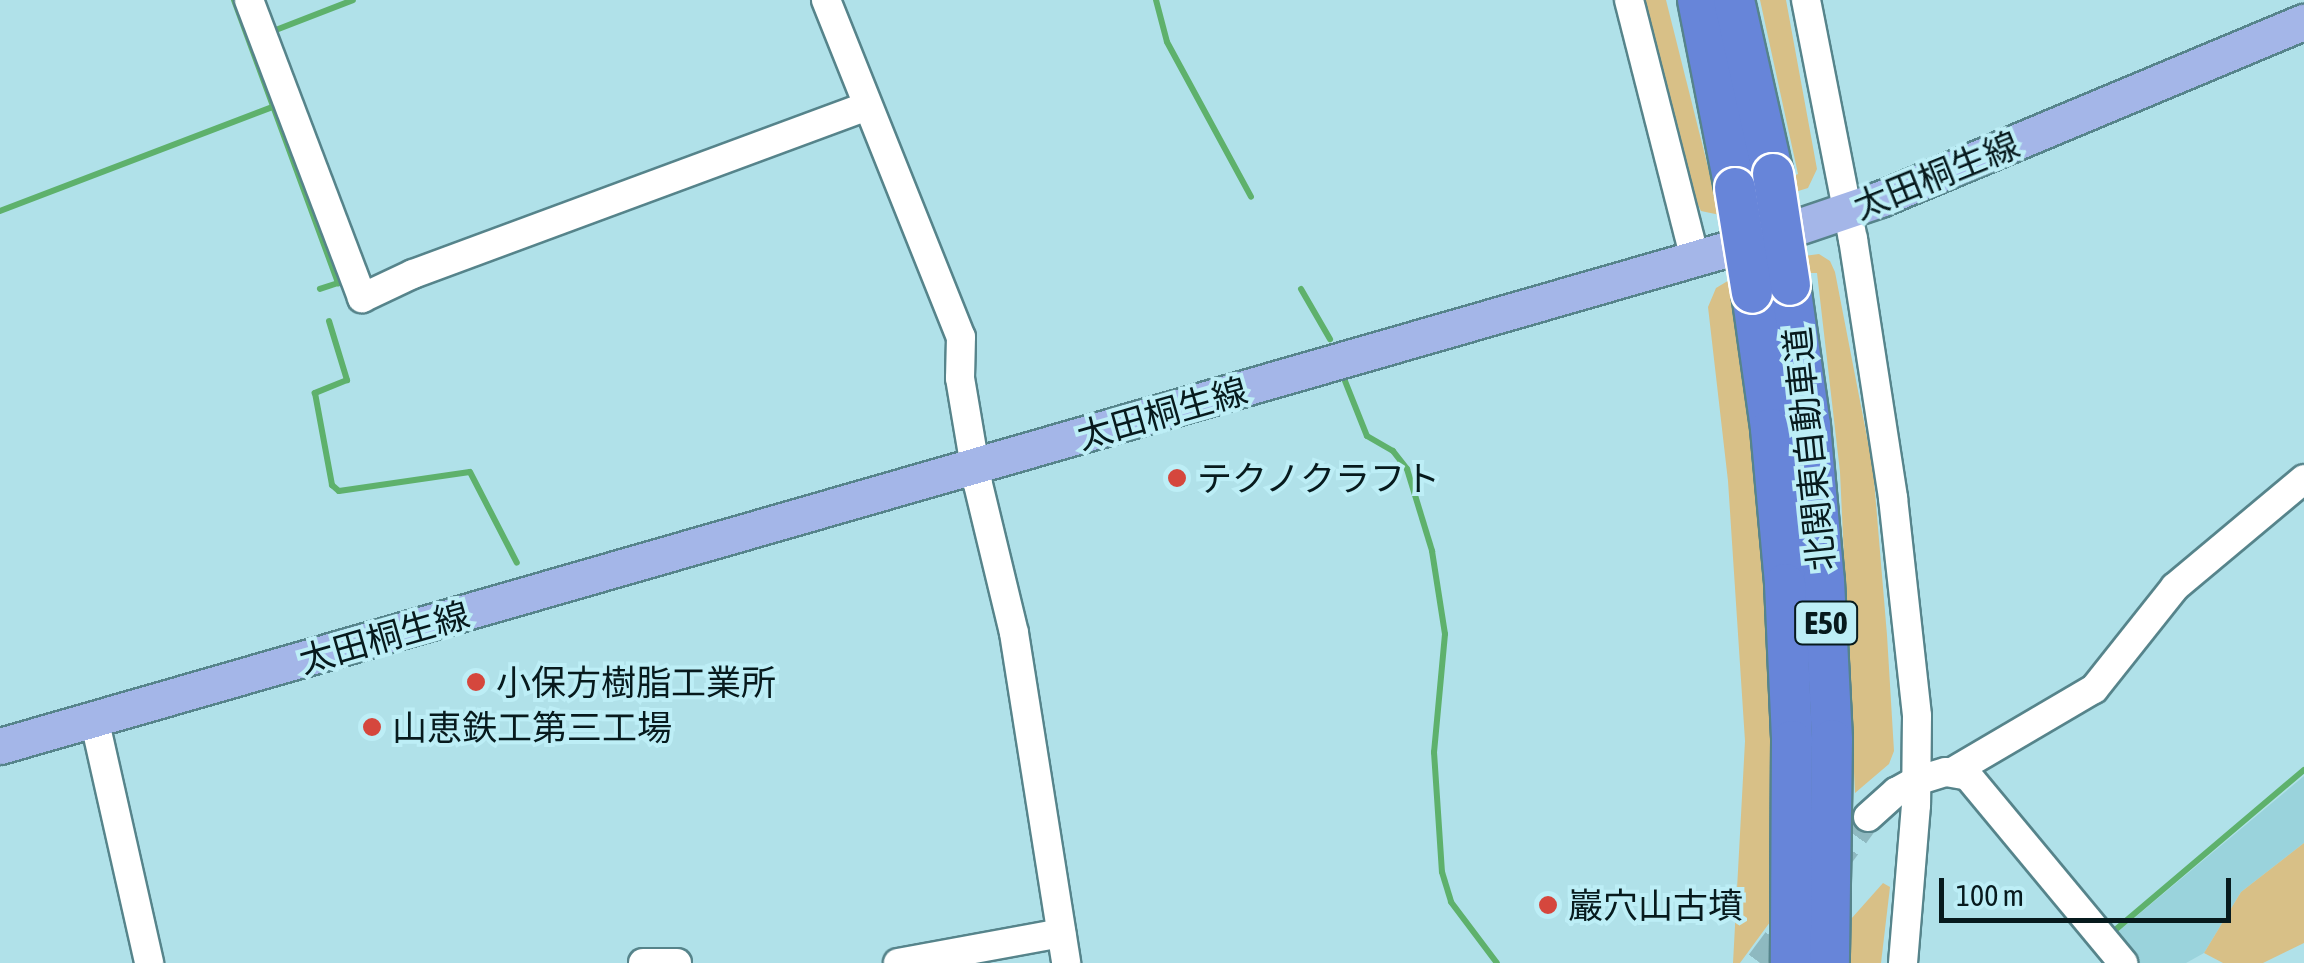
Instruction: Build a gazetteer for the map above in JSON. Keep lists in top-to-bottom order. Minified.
{"streets":{"highway":["北関東自動車道","E50"],"main road":["太田桐生線"]},"places":["テクノクラフト","小保方樹脂工業所","山恵鉄工第三工場","巖穴山古墳"],"scale_bar":"100 m"}
